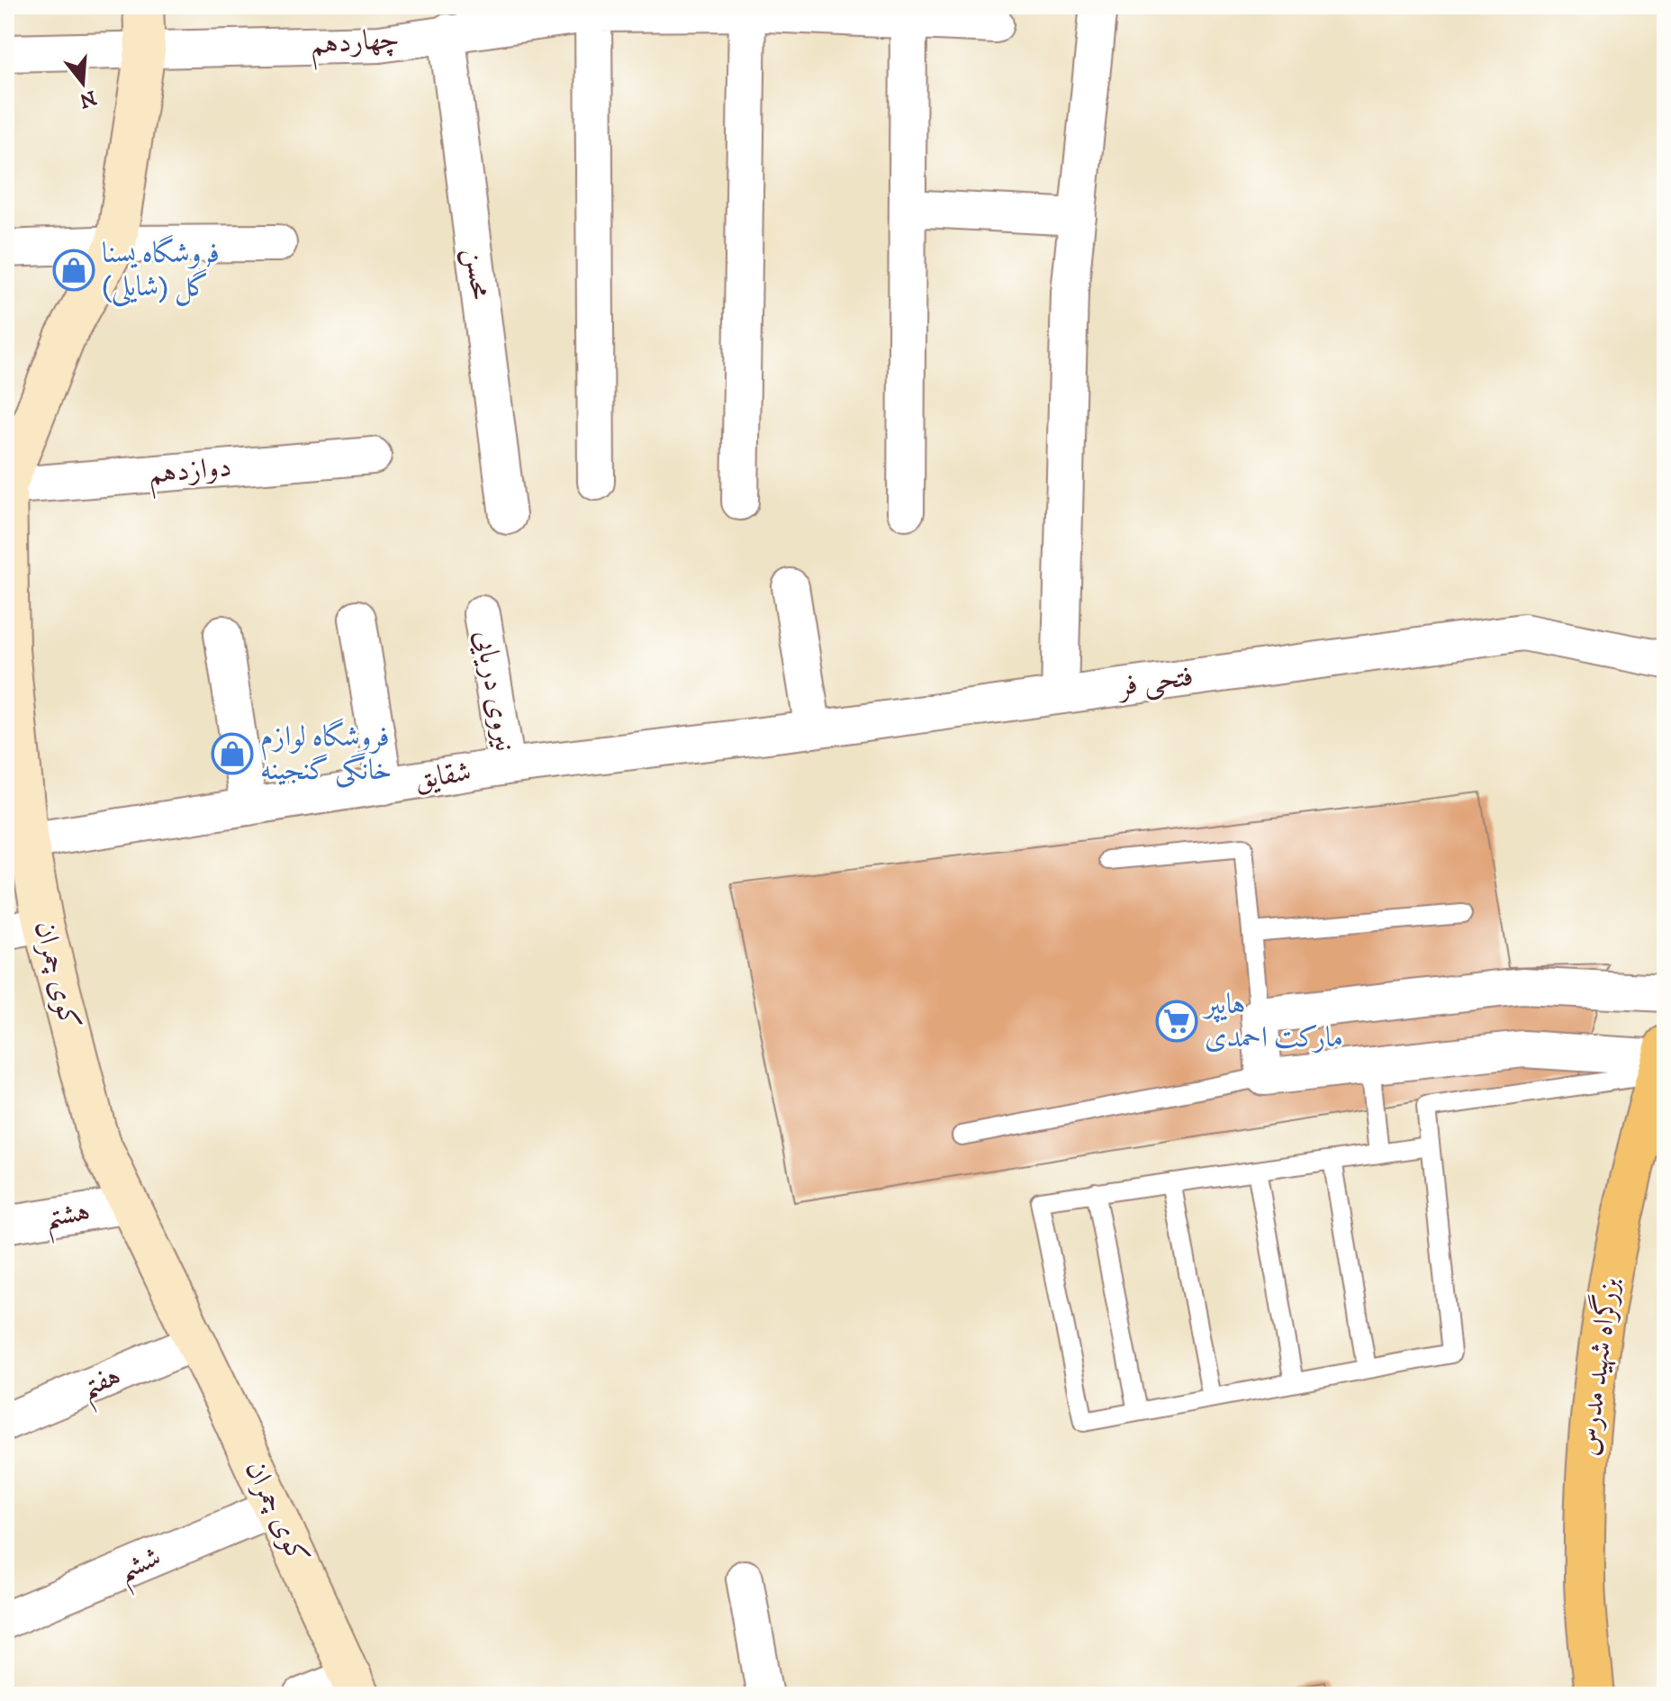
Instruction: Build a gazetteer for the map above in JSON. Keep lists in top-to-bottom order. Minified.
{"streets":{"highway":["بزرگراه شهید مدرس"],"main road":["کوی چمران"],"street":["چهاردهم","محسن","دوازدهم","فتحی فر","نیروی دریایی","شقایق","هشتم","هفتم","ششم"]},"crossings":[["چهاردهم","محسن"],["چهاردهم","کوی چمران"],["دوازدهم","کوی چمران"],["فتحی فر","شقایق"],["نیروی دریایی","شقایق"],["شقایق","کوی چمران"],["کوی چمران","هشتم"],["کوی چمران","هفتم"],["کوی چمران","ششم"]],"places":{"shop":["فروشگاه یسنا گل (شایلی)","فروشگاه لوازم خانگی گنجینه"],"supermarket":["هایپر مارکت احمدی"]},"north":"bottom"}
